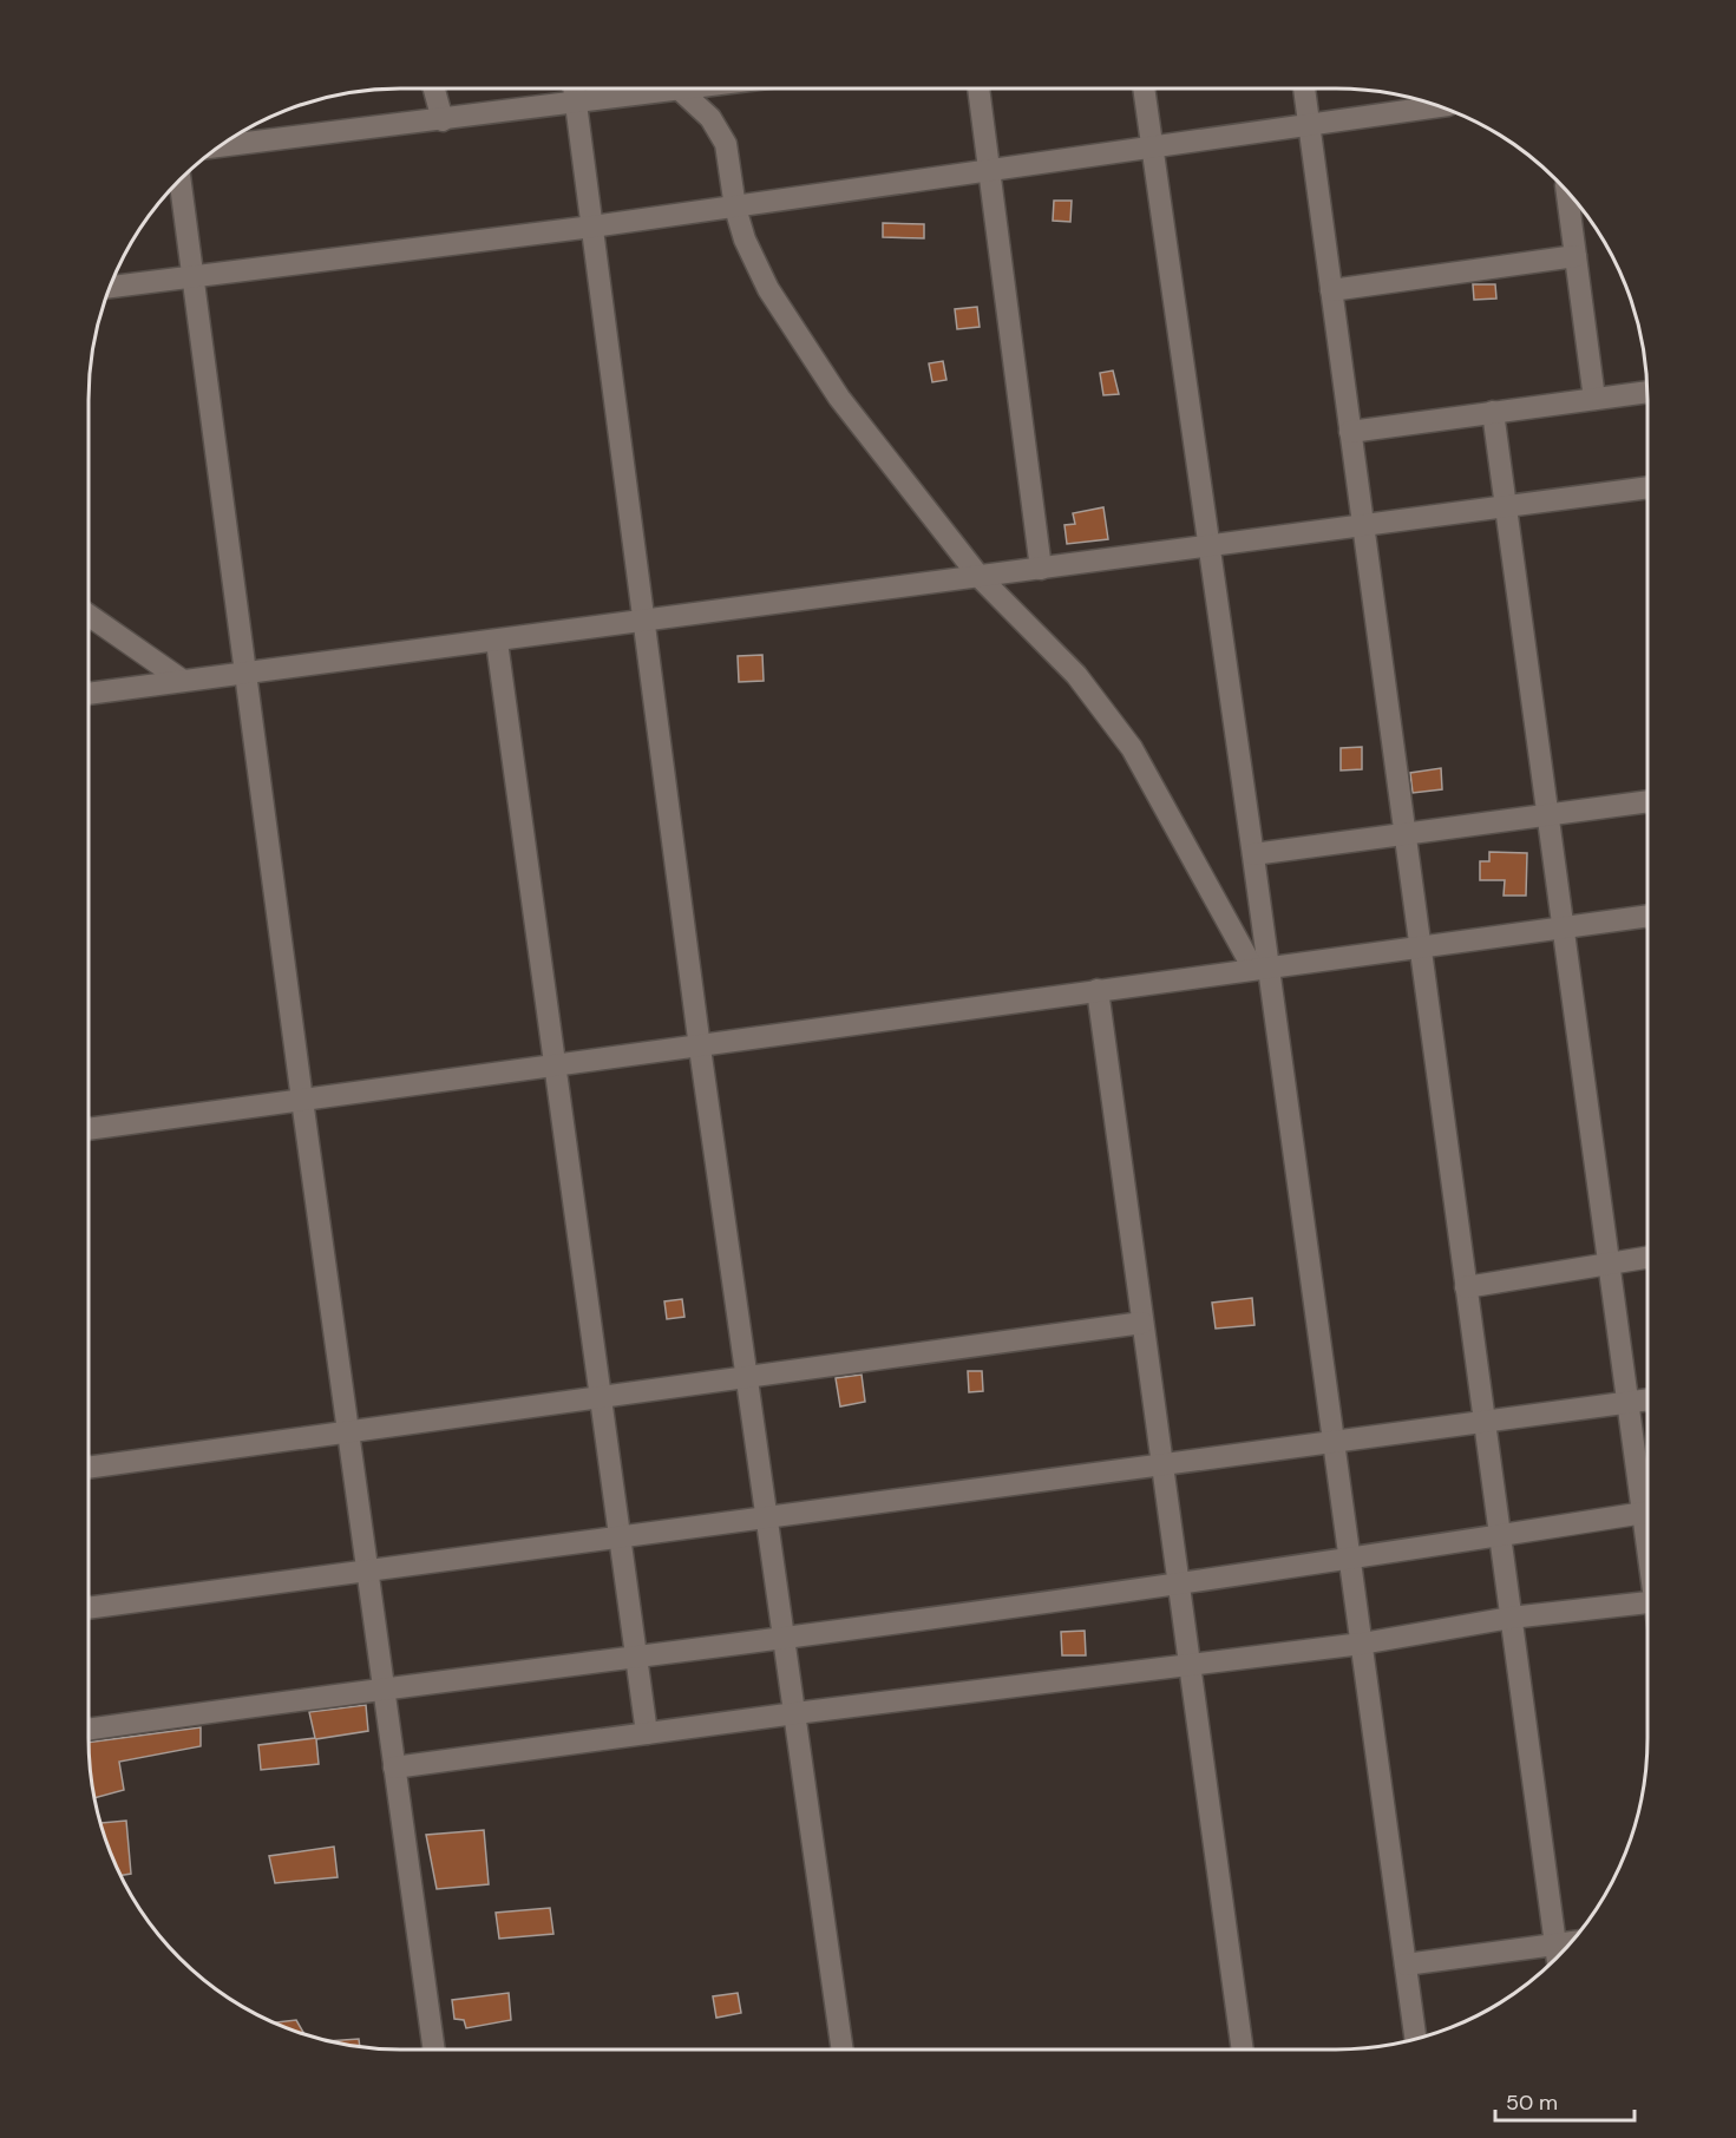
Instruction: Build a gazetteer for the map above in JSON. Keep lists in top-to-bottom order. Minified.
{"scale_bar":"50 m"}
